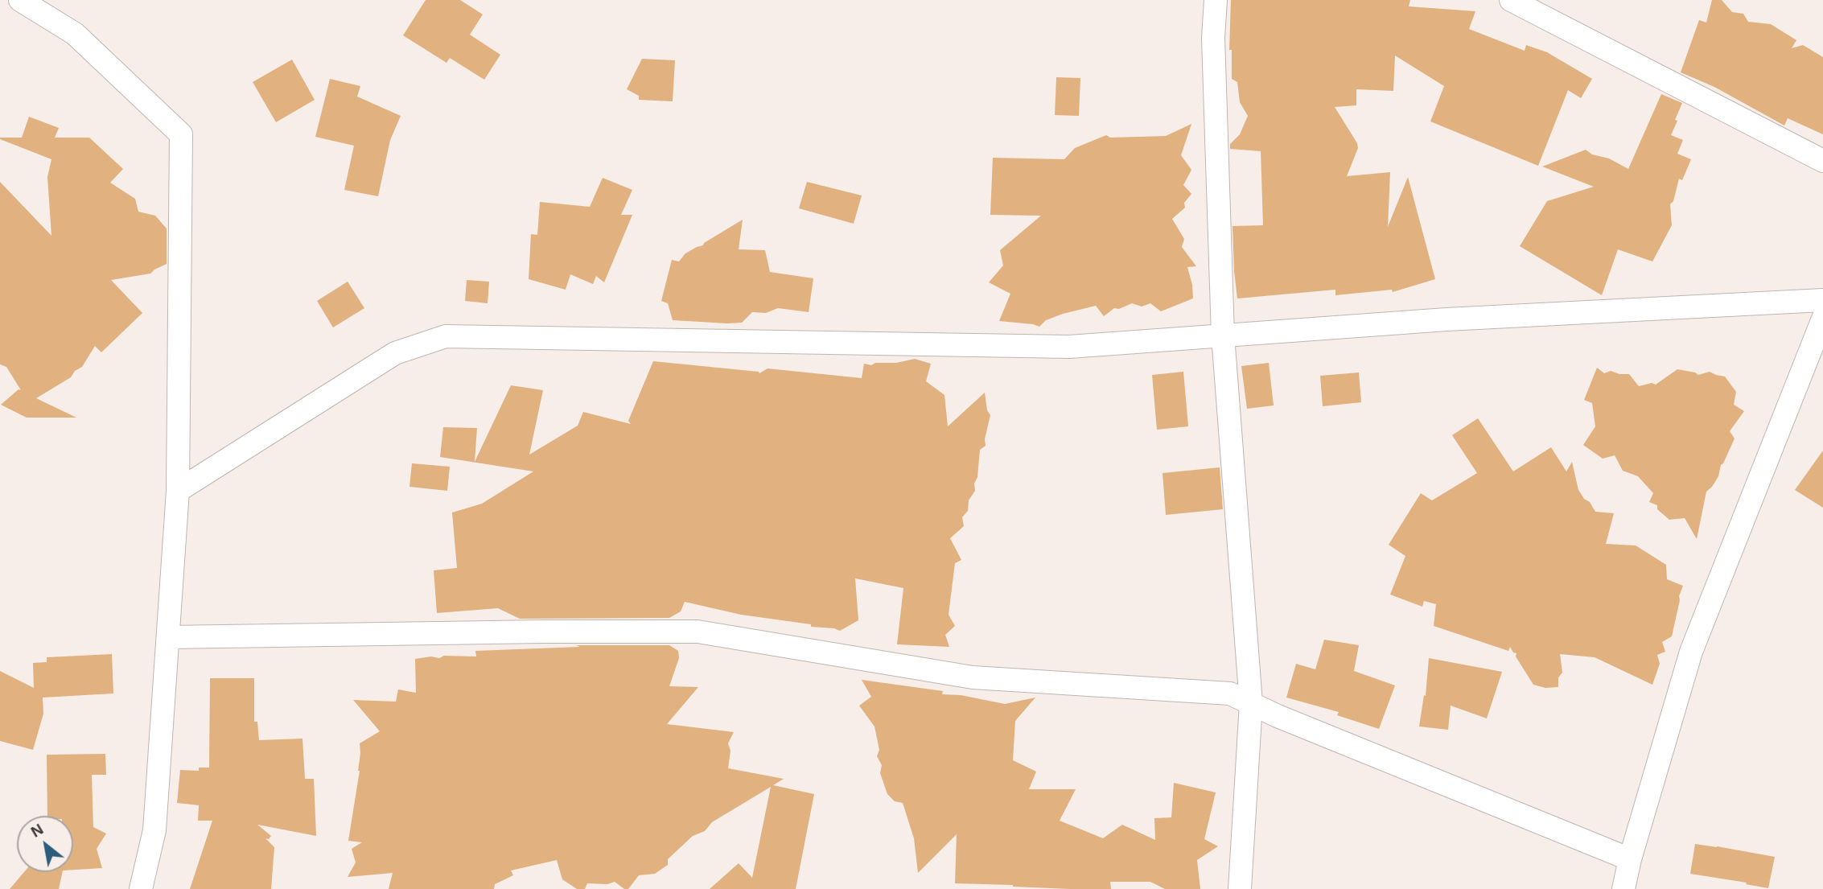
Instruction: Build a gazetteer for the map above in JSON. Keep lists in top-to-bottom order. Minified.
{"north":"top left"}
